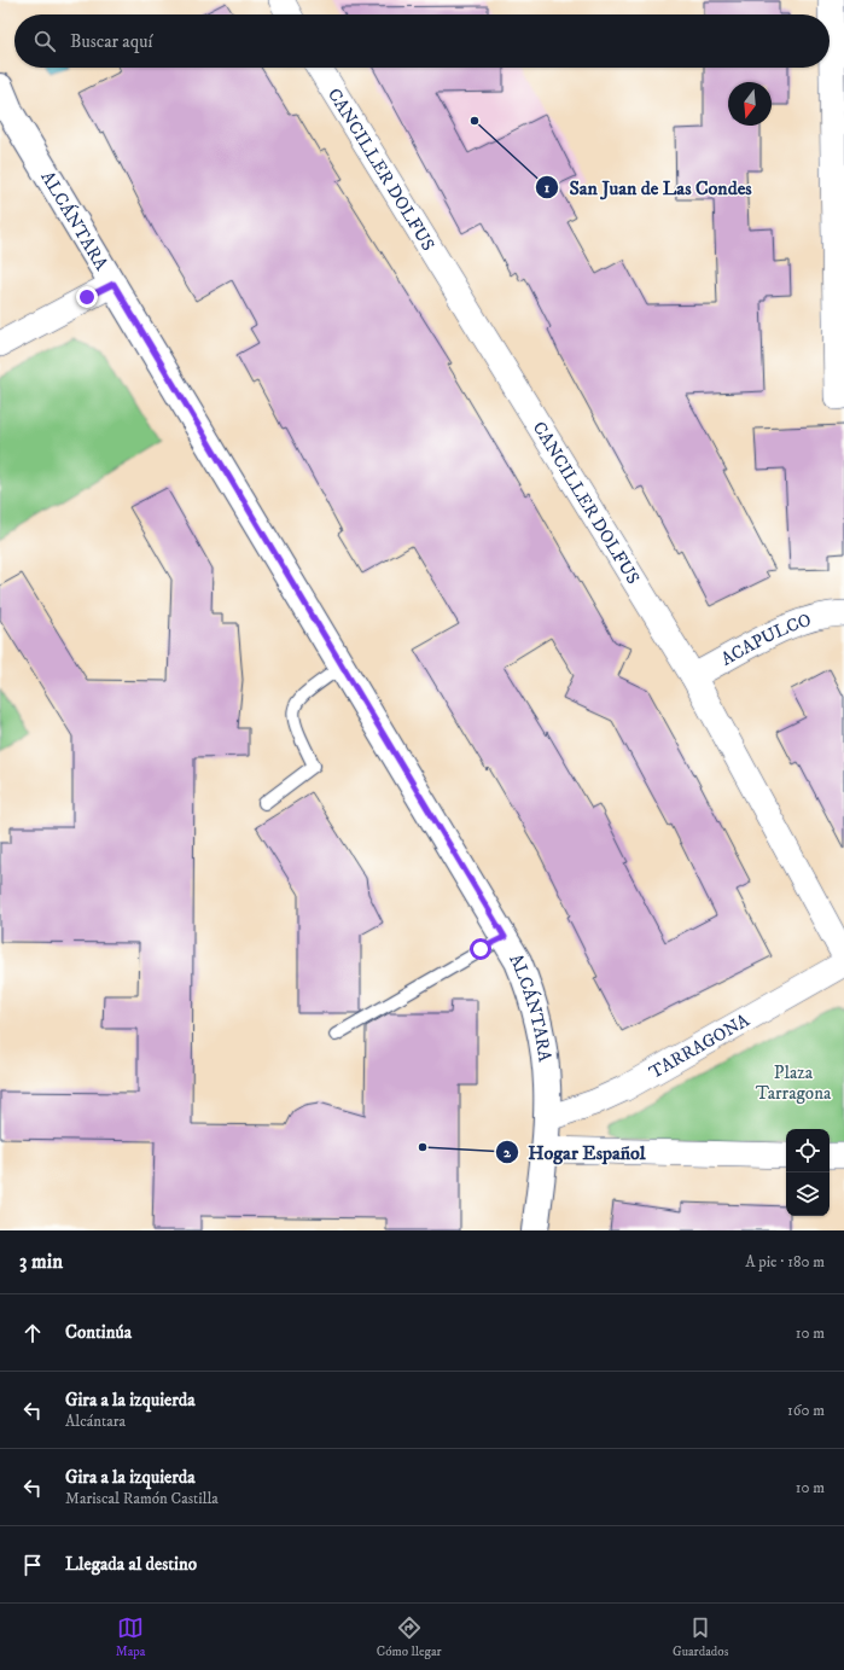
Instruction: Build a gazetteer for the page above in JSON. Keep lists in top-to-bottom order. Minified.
{"streets":{"street":["CANCILLER DOLFUS","ALCÁNTARA","ACAPULCO","TARRAGONA"]},"crossings":[["CANCILLER DOLFUS","ACAPULCO"],["ALCÁNTARA","TARRAGONA"]],"parks":["Plaza Tarragona"],"places":["San Juan de Las Condes","Hogar Español"],"north":"bottom","page":{"search":"Buscar aquí","heading":["3 min","A pie · 180 m"],"list":[["Continúa","10 m"],["Gira a la izquierda","Alcántara","160 m"],["Gira a la izquierda","Mariscal Ramón Castilla","10 m"],"Llegada al destino"],"nav":["Mapa","Cómo llegar","Guardados"]}}
